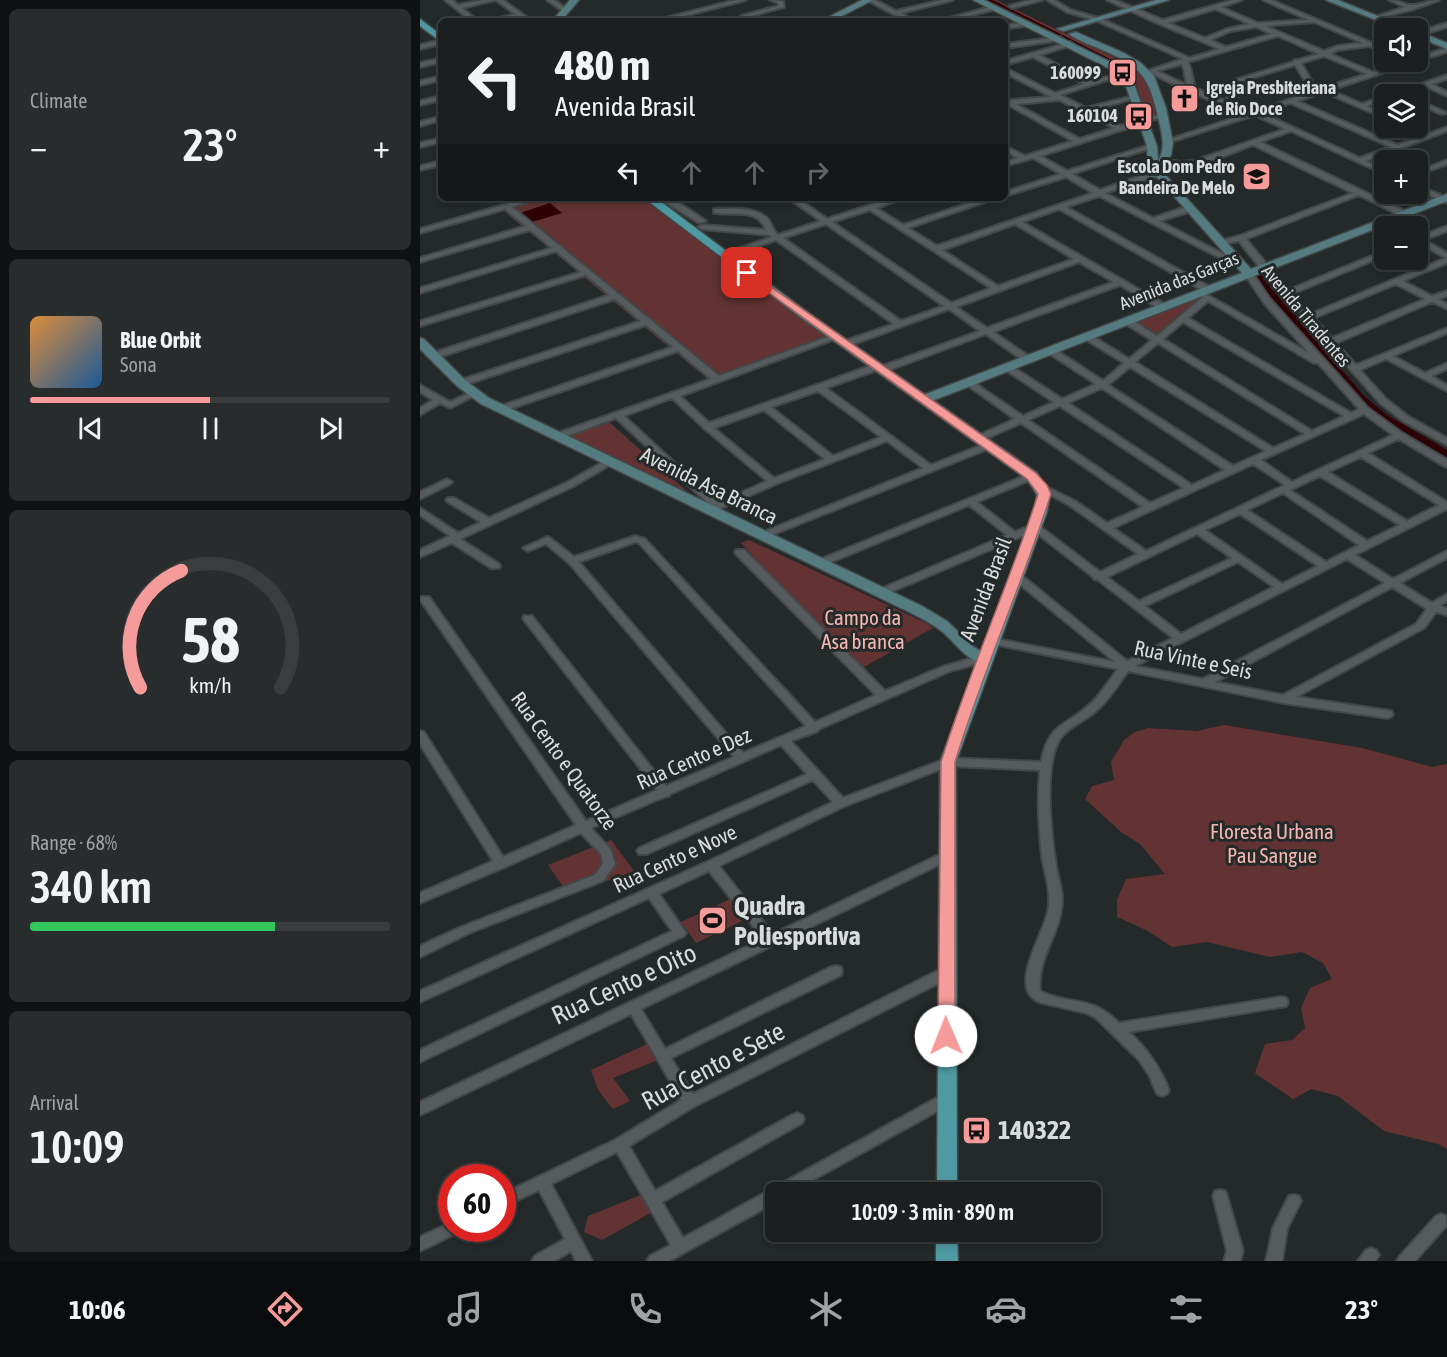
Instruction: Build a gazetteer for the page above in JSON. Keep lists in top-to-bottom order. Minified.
{"streets":{"main road":["Avenida Brasil"],"street":["Avenida das Garças","Avenida Tiradentes","Avenida Asa Branca","Rua Vinte e Seis","Rua Cento e Dez","Rua Cento e Quatorze","Rua Cento e Nove","Rua Cento e Oito","Rua Cento e Sete"]},"crossings":[["Avenida das Garças","Avenida Tiradentes"],["Avenida Asa Branca","Avenida Brasil"],["Avenida Asa Branca","Rua Cento e Dez"],["Avenida Brasil","Rua Vinte e Seis"],["Avenida Brasil","Rua Cento e Dez"],["Avenida Brasil","Rua Cento e Nove"],["Avenida Brasil","Rua Cento e Oito"],["Avenida Brasil","Rua Cento e Sete"],["Rua Cento e Dez","Rua Cento e Quatorze"]],"parks":["Campo da Asa branca","Floresta Urbana Pau Sangue"],"places":{"bus stop":["160099","160104","140322"],"church":["Igreja Presbiteriana de Rio Doce"],"school or university":["Escola Dom Pedro Bandeira De Melo"],"sports":["Quadra Poliesportiva"]},"page":{"tile":["Climate",["Range · 68%","340 km"],["Arrival","10:09"]],"map_buttons":["+","−"],"turn":["480 m","Avenida Brasil"],"heat":["−","23°","+"],"song":["Blue Orbit","Sona"],"limit":"60","trip":"10:09 · 3 min · 890 m","tabs":["10:06","23°"],"gauge":["58","km/h"]}}
